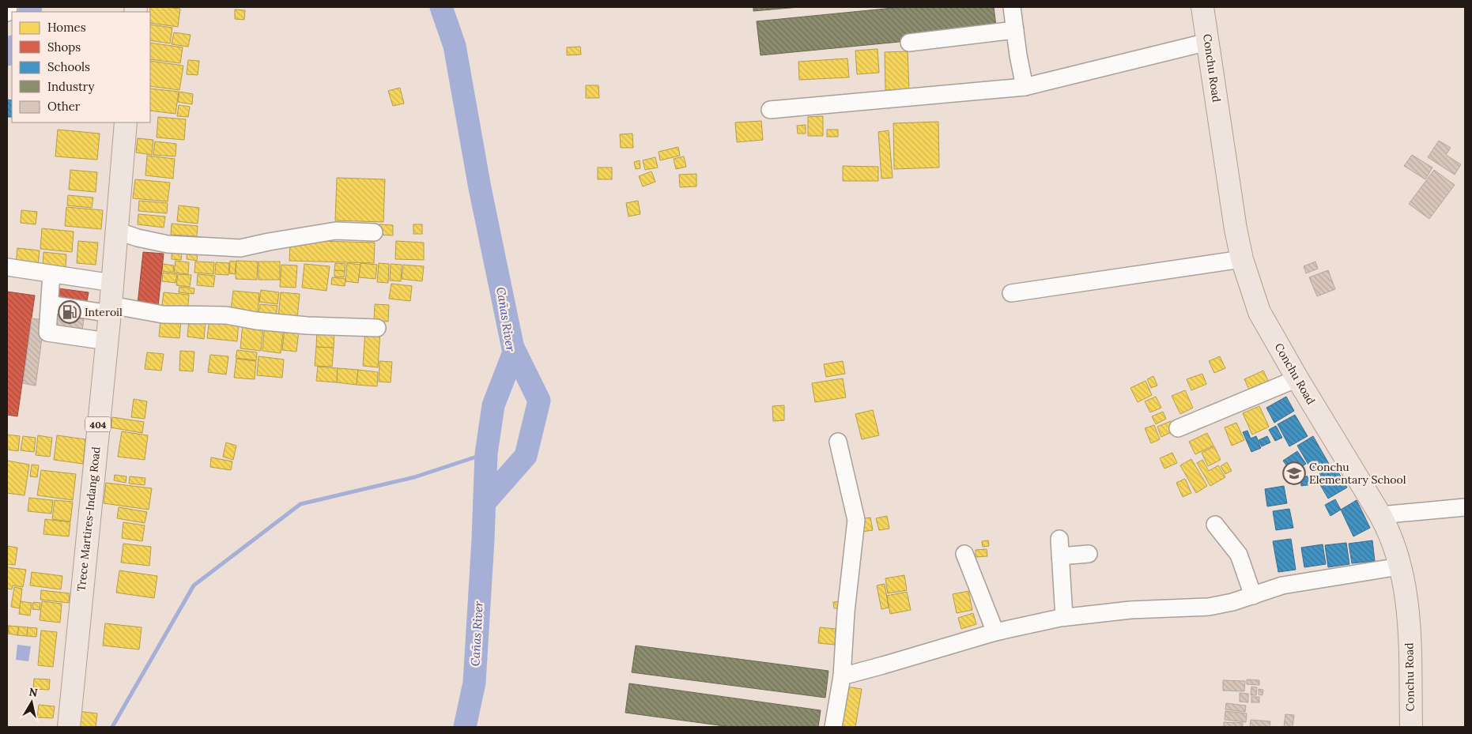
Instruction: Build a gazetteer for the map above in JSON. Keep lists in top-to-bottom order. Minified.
{"streets":{"main road":["Conchu Road","404","Trece Martires-Indang Road"]},"water":["Cañas River"],"places":{"fuel station":["Interoil"],"school or university":["Conchu Elementary School"]},"legend":["Homes","Shops","Schools","Industry","Other"],"north":"top"}
